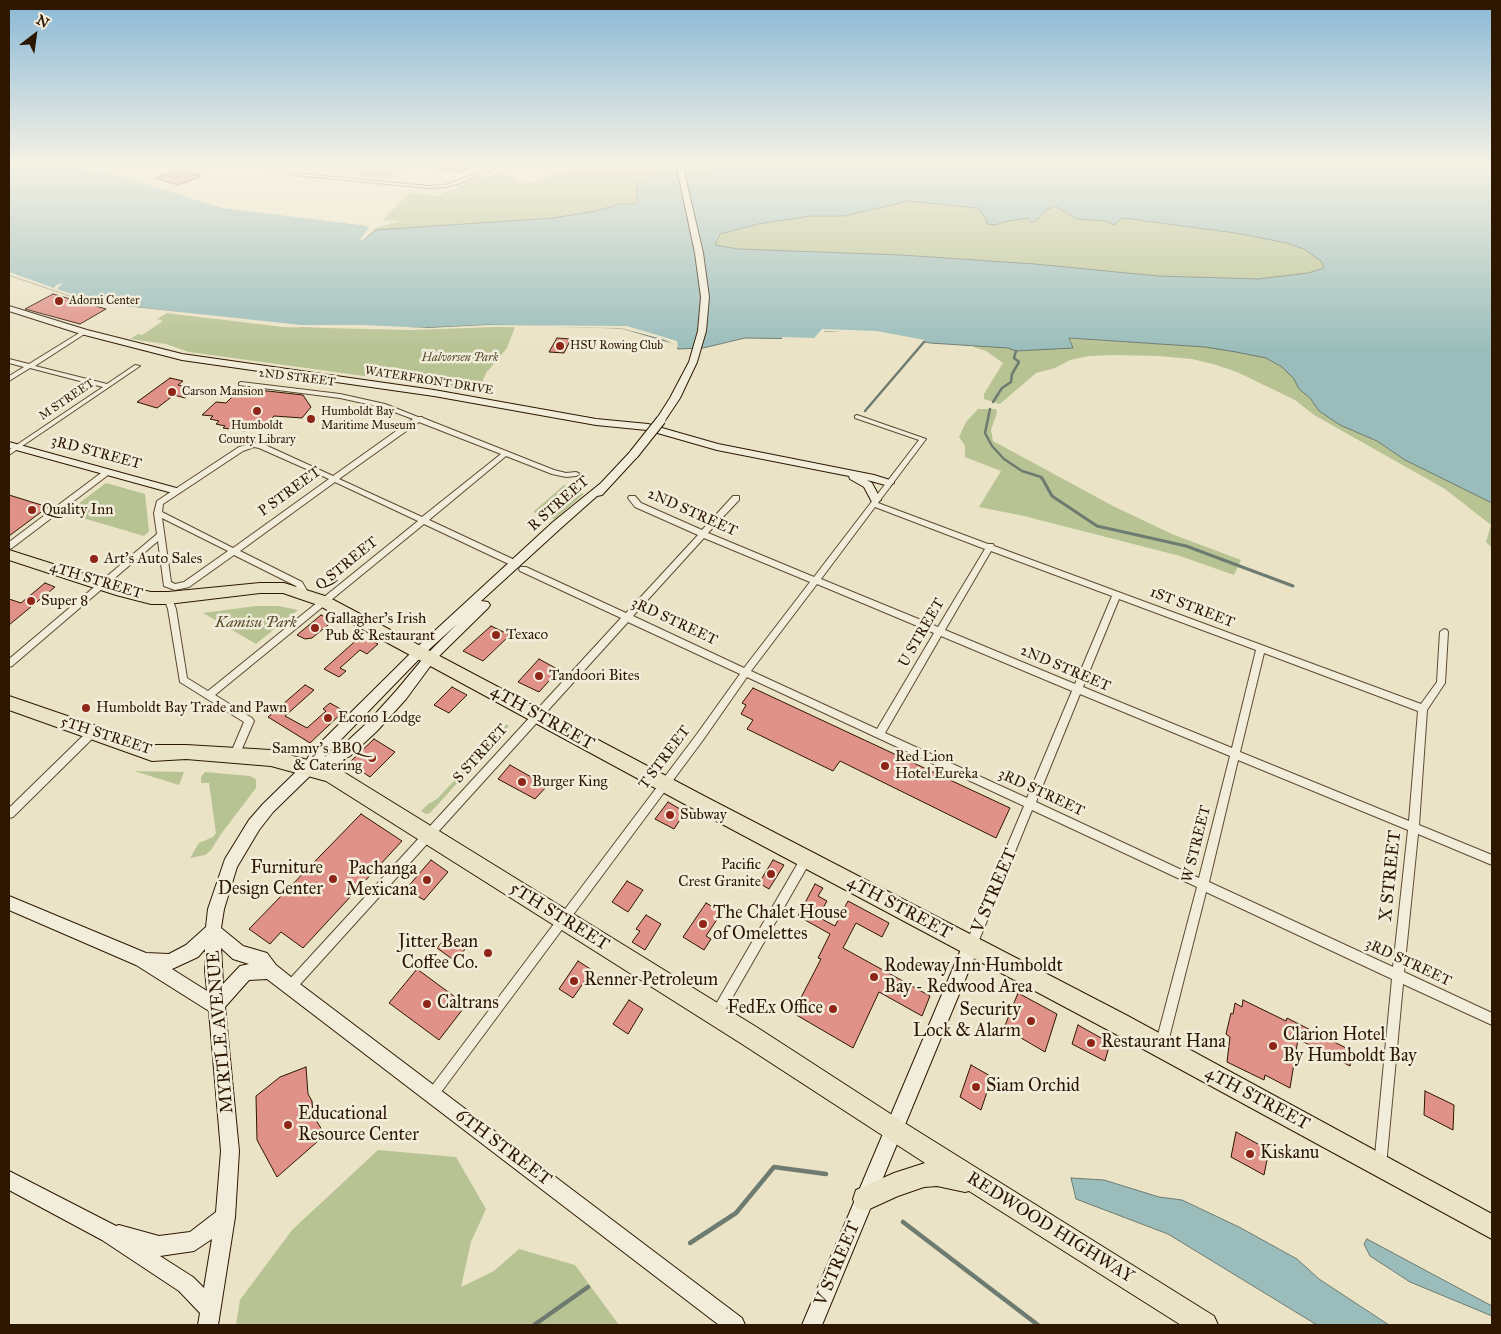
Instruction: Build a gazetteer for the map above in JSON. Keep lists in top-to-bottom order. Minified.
{"streets":{"highway":["4TH STREET","5TH STREET","REDWOOD HIGHWAY"],"street":["2ND STREET","WATERFRONT DRIVE","M STREET","3RD STREET","P STREET","R STREET","Q STREET","1ST STREET","U STREET","S STREET","T STREET","W STREET","X STREET","V STREET","MYRTLE AVENUE","6TH STREET"]},"crossings":[["2ND STREET","P STREET"],["2ND STREET","Q STREET"],["2ND STREET","U STREET"],["2ND STREET","S STREET"],["2ND STREET","T STREET"],["2ND STREET","W STREET"],["2ND STREET","X STREET"],["2ND STREET","V STREET"],["WATERFRONT DRIVE","1ST STREET"],["WATERFRONT DRIVE","T STREET"],["M STREET","3RD STREET"],["3RD STREET","P STREET"],["3RD STREET","R STREET"],["3RD STREET","Q STREET"],["3RD STREET","U STREET"],["3RD STREET","S STREET"],["3RD STREET","T STREET"],["3RD STREET","W STREET"],["3RD STREET","X STREET"],["3RD STREET","V STREET"],["P STREET","4TH STREET"],["R STREET","4TH STREET"],["R STREET","5TH STREET"],["R STREET","MYRTLE AVENUE"],["Q STREET","4TH STREET"],["4TH STREET","S STREET"],["4TH STREET","T STREET"],["4TH STREET","W STREET"],["4TH STREET","X STREET"],["4TH STREET","V STREET"],["1ST STREET","U STREET"],["1ST STREET","T STREET"],["1ST STREET","W STREET"],["1ST STREET","X STREET"],["1ST STREET","V STREET"],["5TH STREET","S STREET"],["5TH STREET","T STREET"],["5TH STREET","V STREET"],["5TH STREET","MYRTLE AVENUE"],["5TH STREET","REDWOOD HIGHWAY"],["S STREET","6TH STREET"],["T STREET","6TH STREET"],["V STREET","REDWOOD HIGHWAY"],["MYRTLE AVENUE","6TH STREET"]],"parks":["Halvorsen Park","Kamisu Park"],"places":["Adorni Center","HSU Rowing Club","Carson Mansion","Humboldt County Library","Humboldt Bay Maritime Museum","Quality Inn","Art's Auto Sales","Super 8","Gallagher's Irish Pub & Restaurant","Texaco","Tandoori Bites","Humboldt Bay Trade and Pawn","Econo Lodge","Sammy's BBQ & Catering","Red Lion Hotel Eureka","Burger King","Subway","Pacific Crest Granite","Furniture Design Center","Pachanga Mexicana","The Chalet House of Omelettes","Jitter Bean Coffee Co.","Rodeway Inn Humboldt Bay - Redwood Area","Renner Petroleum","Caltrans","FedEx Office","Security Lock & Alarm","Restaurant Hana","Clarion Hotel By Humboldt Bay","Siam Orchid","Educational Resource Center","Kiskanu"],"north":"top right"}
